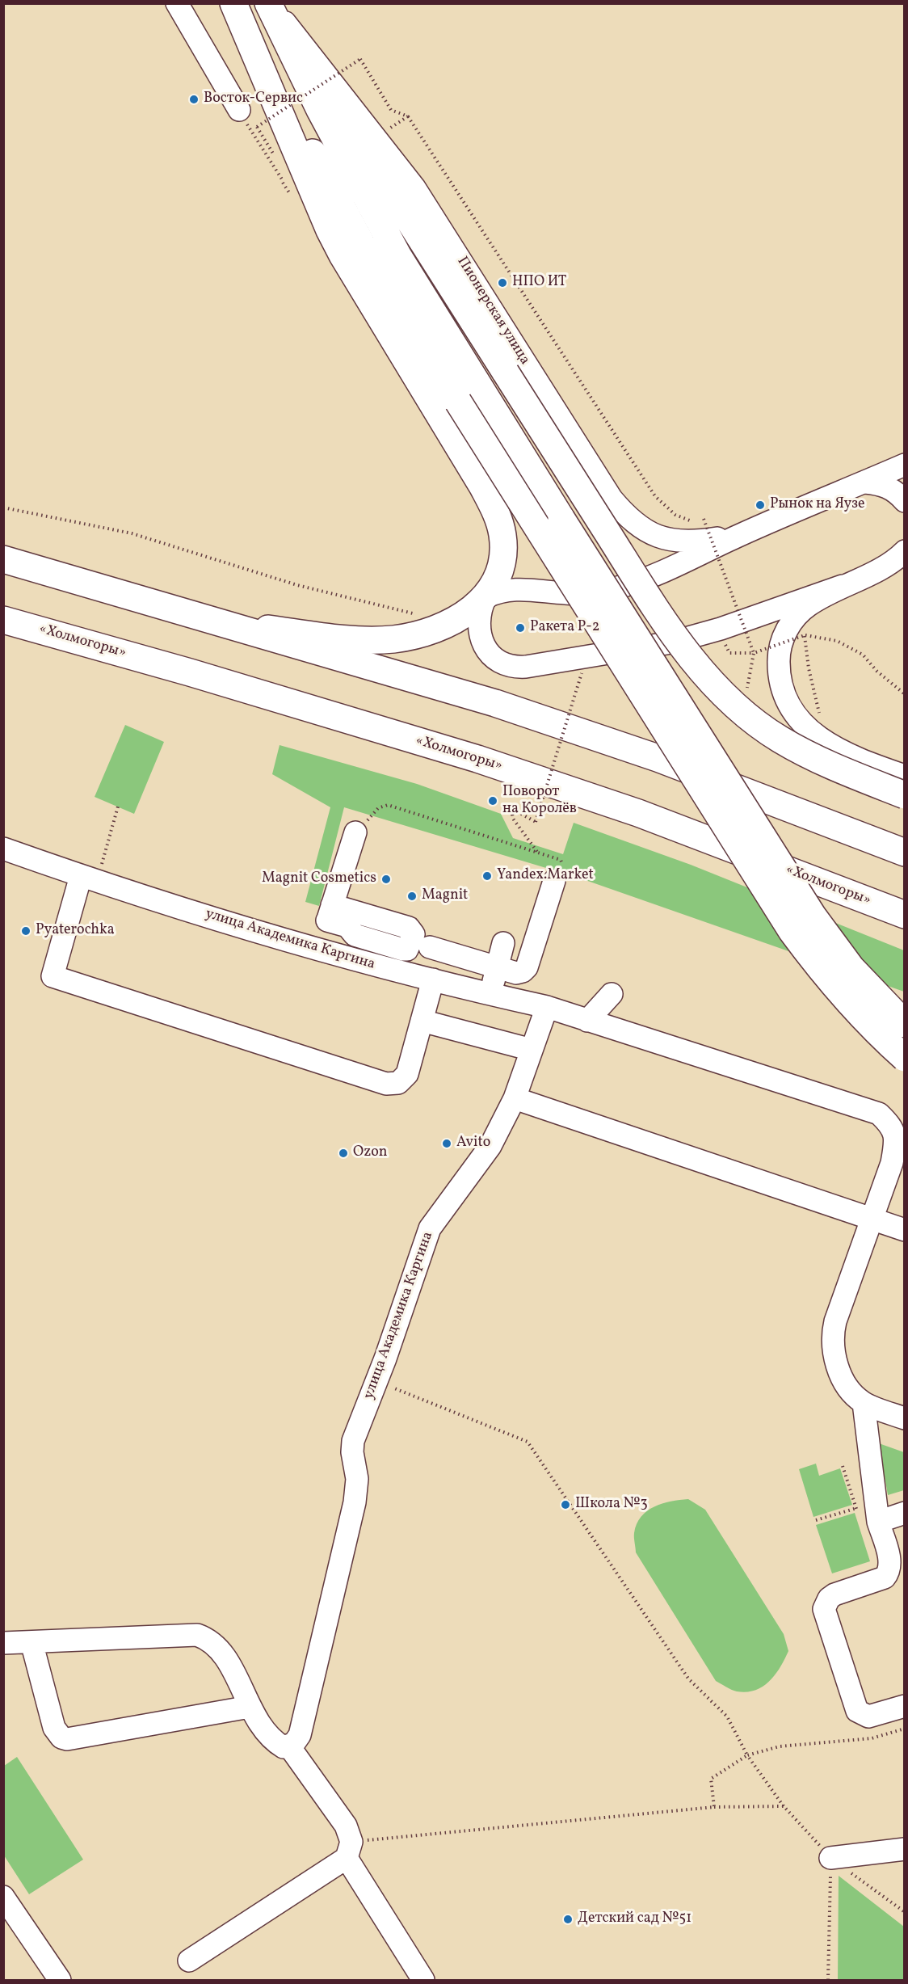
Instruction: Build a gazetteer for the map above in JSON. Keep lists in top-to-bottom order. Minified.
{"streets":{"main road":["Пионерская улица","«Холмогоры»"],"street":["улица Академика Каргина"]},"places":["Восток-Сервис","НПО ИТ","Рынок на Яузе","Ракета Р-2","Поворот на Королёв","Yandex.Market","Magnit Cosmetics","Magnit","Pyaterochka","Avito","Ozon","Школа №3","Детский сад №51"]}
